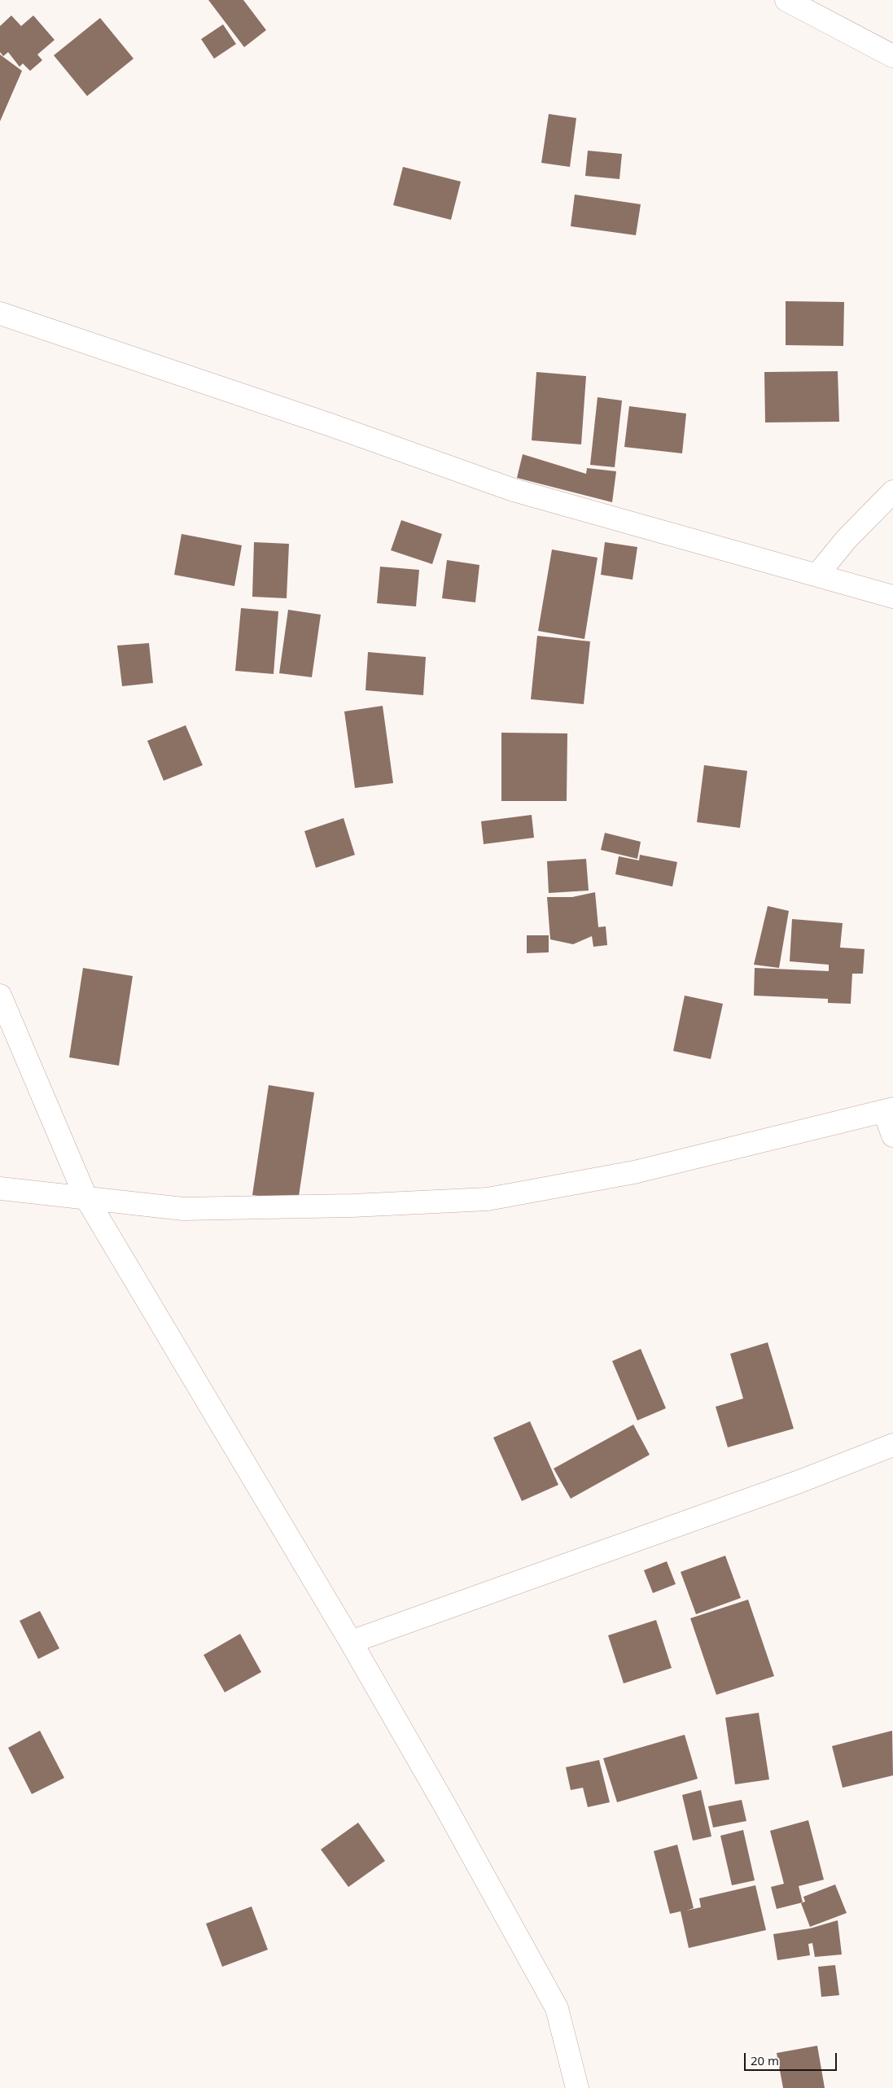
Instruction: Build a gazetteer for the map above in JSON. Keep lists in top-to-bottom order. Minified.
{"scale_bar":"20 m"}
